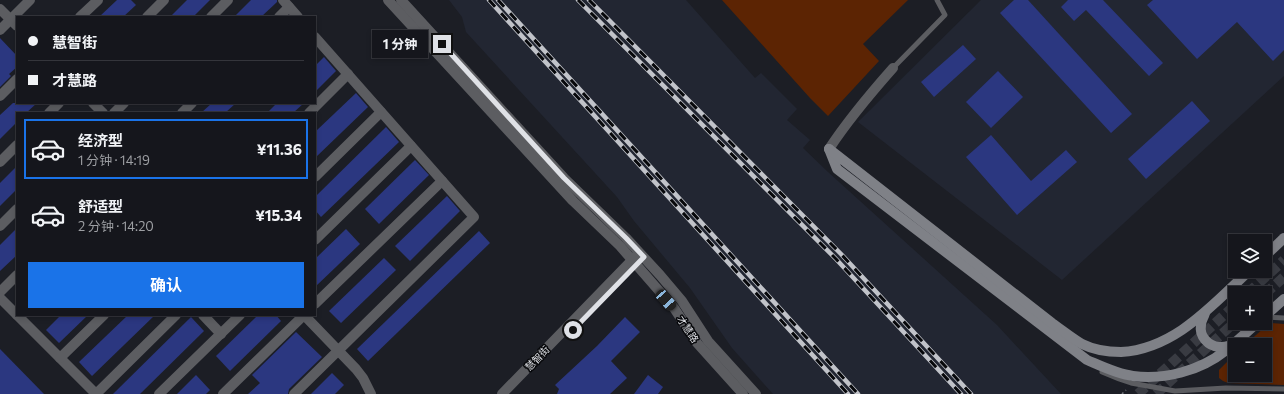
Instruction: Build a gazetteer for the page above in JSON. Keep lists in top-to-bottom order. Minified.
{"streets":{"street":["才慧路","慧智街"]},"crossings":[["才慧路","慧智街"]],"page":{"banner":["慧智街","才慧路"],"bubble":"1 分钟","list":[{"name":"经济型","note":"1 分钟 · 14:19","value":"¥11.36"},{"name":"舒适型","note":"2 分钟 · 14:20","value":"¥15.34"}],"map_buttons":["+","−"],"buttons":"确认"}}
